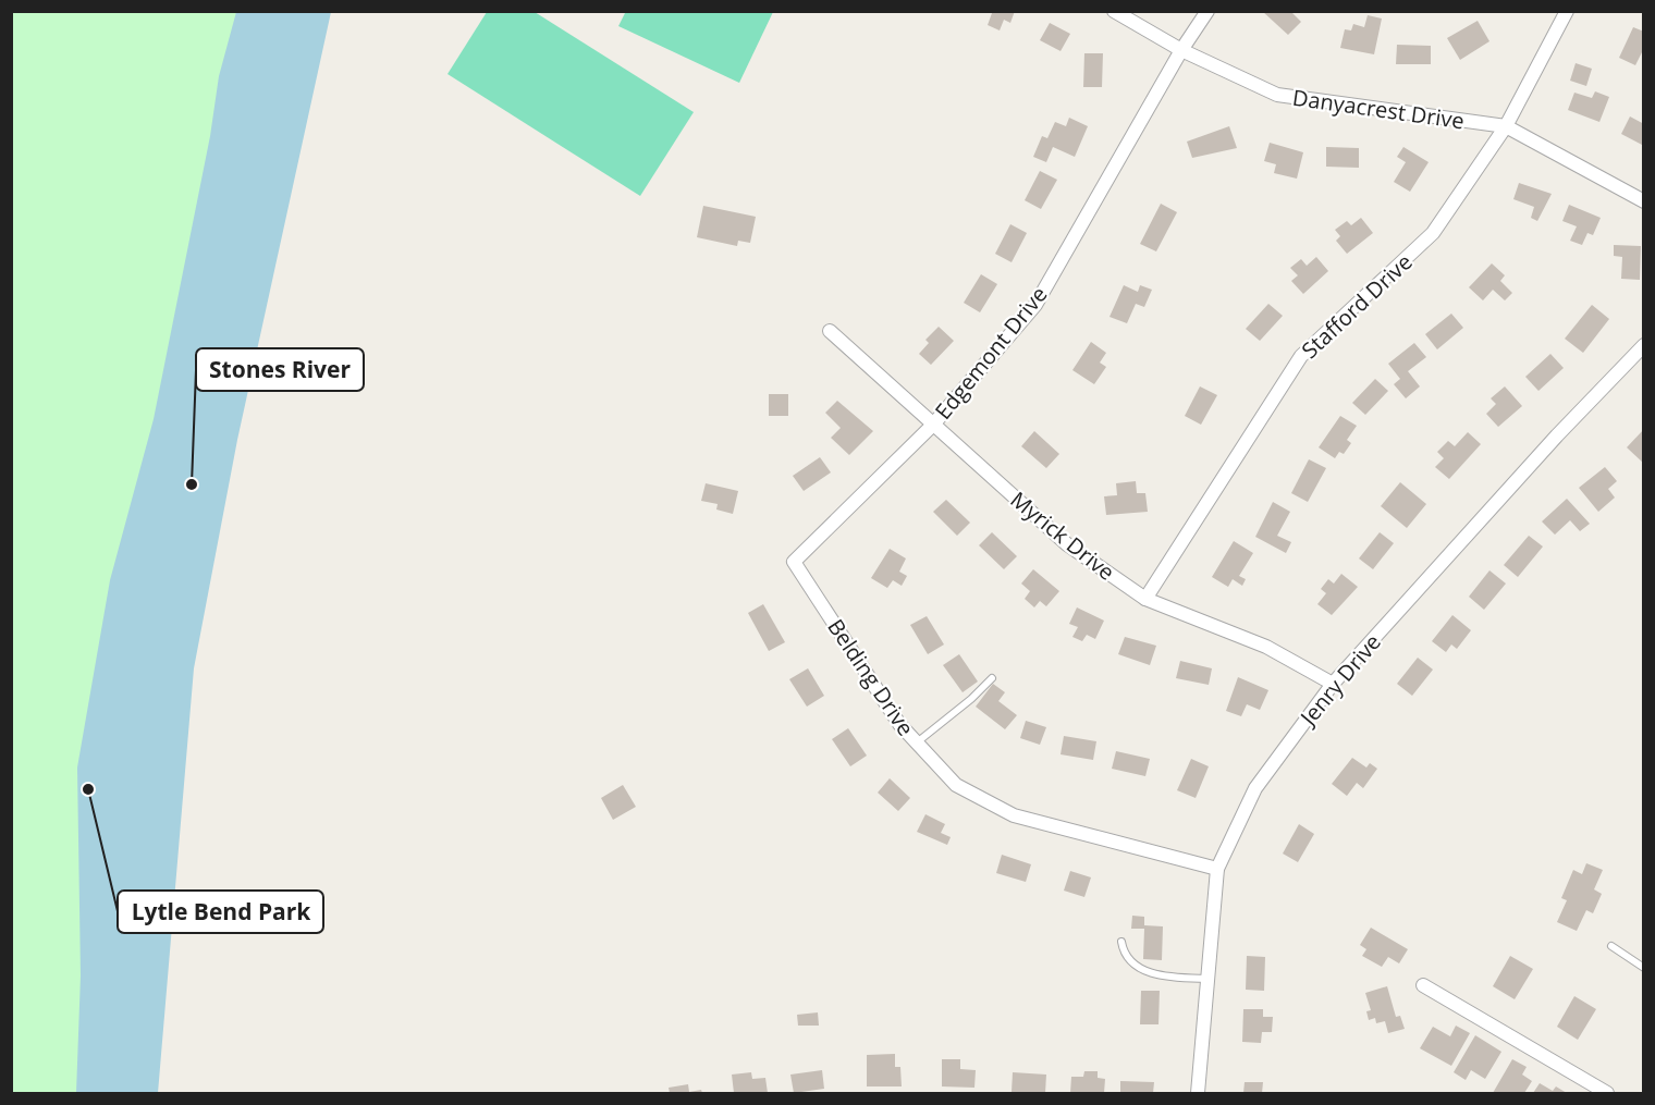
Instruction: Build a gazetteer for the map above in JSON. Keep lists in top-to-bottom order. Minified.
{"streets":{"street":["Danyacrest Drive","Stafford Drive","Edgemont Drive","Myrick Drive","Belding Drive","Jenry Drive"]},"crossings":[["Danyacrest Drive","Stafford Drive"],["Danyacrest Drive","Edgemont Drive"],["Stafford Drive","Myrick Drive"],["Edgemont Drive","Myrick Drive"],["Edgemont Drive","Belding Drive"],["Myrick Drive","Jenry Drive"],["Belding Drive","Jenry Drive"]],"places":["Stones River","Lytle Bend Park"]}
